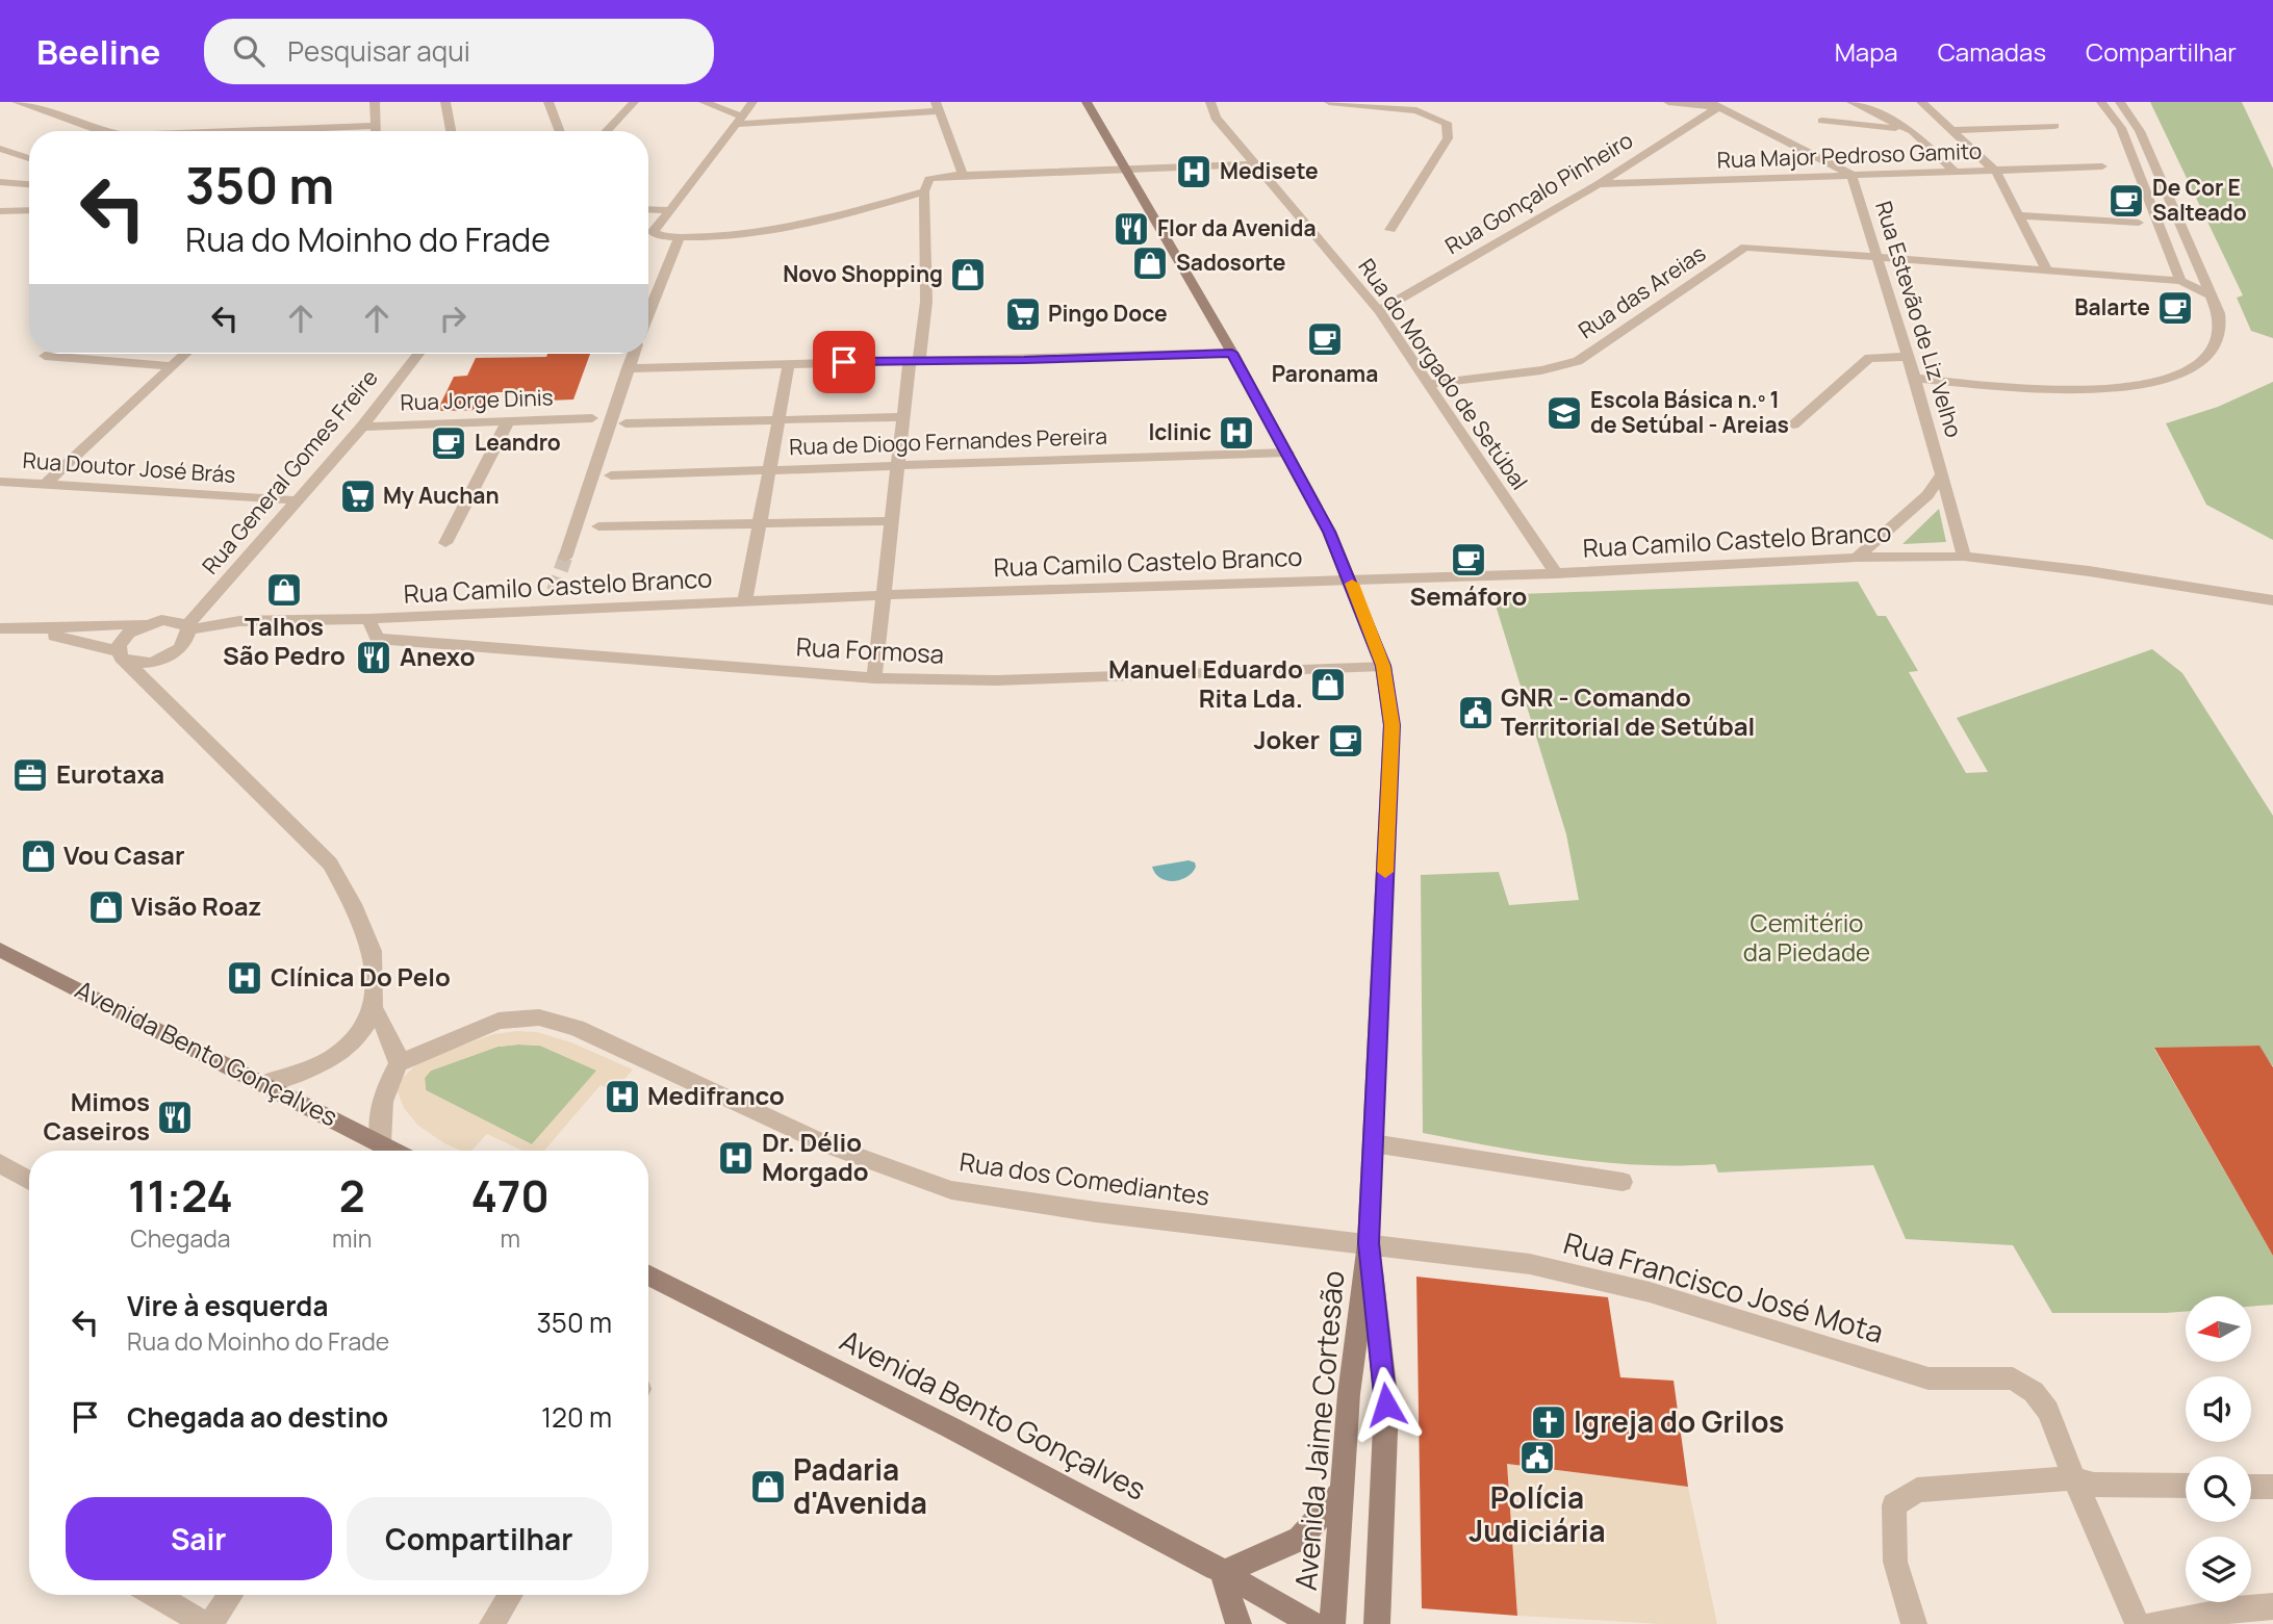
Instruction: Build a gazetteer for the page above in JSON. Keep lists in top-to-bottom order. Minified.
{"streets":{"main road":["Avenida Bento Gonçalves","Avenida Jaime Cortesão"],"street":["Rua Major Pedroso Gamito","Rua Gonçalo Pinheiro","Rua das Areias","Rua Estevão de Liz Velho","Rua do Morgado de Setúbal","Rua Jorge Dinis","Rua de Diogo Fernandes Pereira","Rua Doutor José Brás","Rua General Gomes Freire","Rua Camilo Castelo Branco","Rua Formosa","Rua dos Comediantes","Rua Francisco José Mota"]},"crossings":[["Rua Major Pedroso Gamito","Rua Gonçalo Pinheiro"],["Rua Major Pedroso Gamito","Rua Estevão de Liz Velho"],["Rua Gonçalo Pinheiro","Rua do Morgado de Setúbal"],["Rua das Areias","Rua Estevão de Liz Velho"],["Rua das Areias","Rua do Morgado de Setúbal"],["Rua Estevão de Liz Velho","Rua Camilo Castelo Branco"],["Rua do Morgado de Setúbal","Rua Camilo Castelo Branco"],["Rua Jorge Dinis","Rua General Gomes Freire"],["Rua de Diogo Fernandes Pereira","Avenida Jaime Cortesão"],["Rua Doutor José Brás","Rua General Gomes Freire"],["Rua General Gomes Freire","Rua Camilo Castelo Branco"],["Rua Camilo Castelo Branco","Rua Formosa"],["Rua Camilo Castelo Branco","Avenida Jaime Cortesão"],["Rua Formosa","Avenida Jaime Cortesão"],["Rua dos Comediantes","Rua Francisco José Mota"],["Rua dos Comediantes","Avenida Jaime Cortesão"],["Rua Francisco José Mota","Avenida Jaime Cortesão"]],"parks":["Cemitério da Piedade"],"places":{"hospital":["Medisete","Iclinic","Clínica Do Pelo","Medifranco","Dr. Délio Morgado"],"cafe":["De Cor E Salteado","Balarte","Paronama","Leandro","Semáforo","Joker"],"restaurant":["Flor da Avenida","Anexo","Mimos Caseiros"],"shop":["Sadosorte","Novo Shopping","Talhos São Pedro","Manuel Eduardo Rita Lda.","Vou Casar","Visão Roaz","Padaria d'Avenida"],"supermarket":["Pingo Doce","My Auchan"],"school or university":["Escola Básica n.º 1 de Setúbal - Areias"],"public building":["GNR - Comando Territorial de Setúbal","Polícia Judiciária"],"office":["Eurotaxa"],"church":["Igreja do Grilos"]},"north":"left","page":{"header":"Beeline","search":"Pesquisar aqui","nav":["Mapa","Camadas","Compartilhar"],"turn":["350 m","Rua do Moinho do Frade"],"eta":["11:24","Chegada","2","min","470","m"],"list":[{"name":"Vire à esquerda","note":"Rua do Moinho do Frade","value":"350 m"},{"name":"Chegada ao destino","value":"120 m"}],"buttons":["Sair","Compartilhar"]}}
